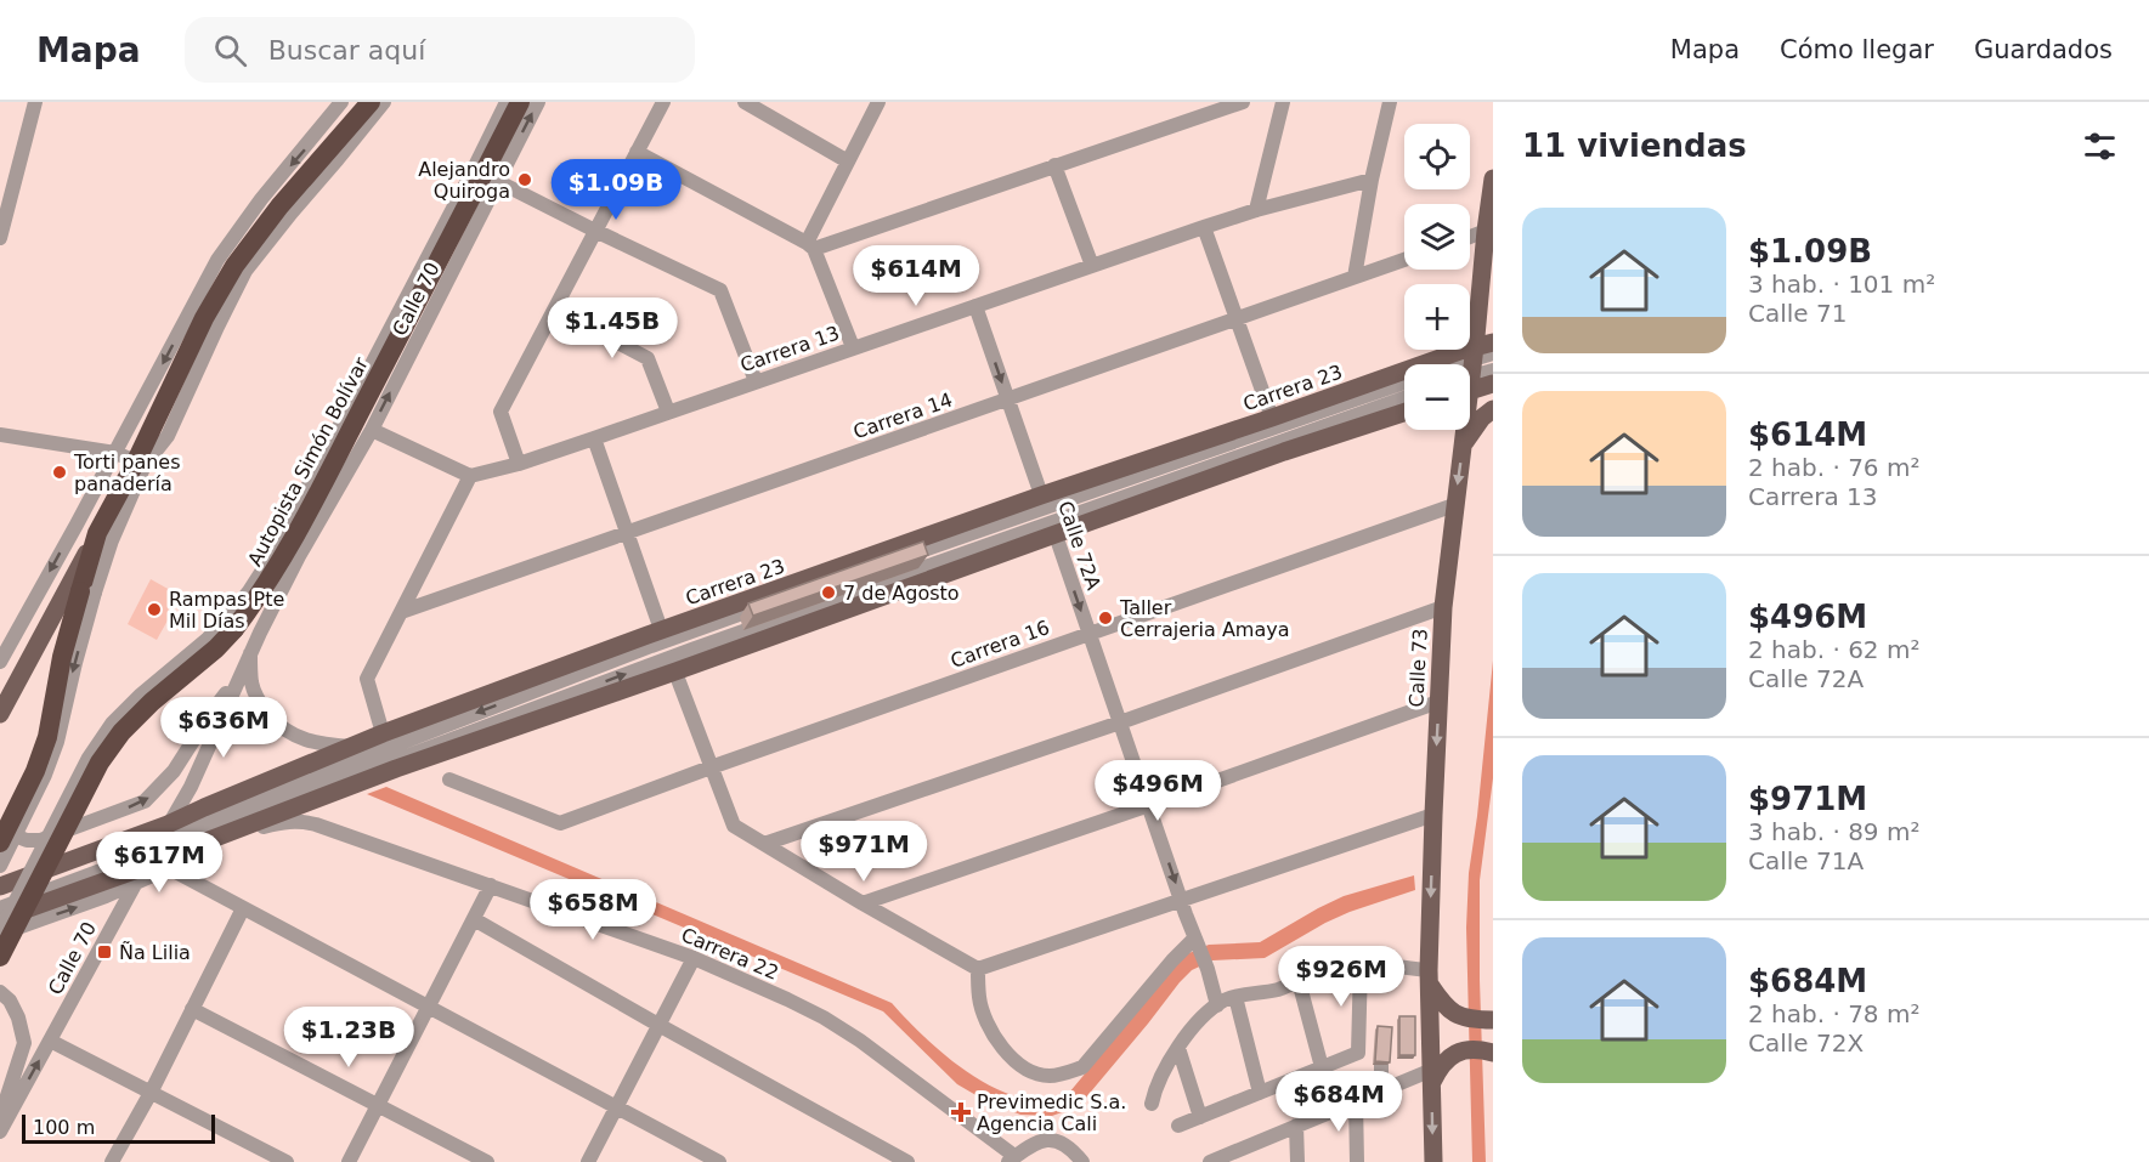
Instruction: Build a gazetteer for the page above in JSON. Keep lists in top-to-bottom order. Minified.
{"streets":{"highway":["Autopista Simón Bolívar"],"main road":["Carrera 23","Calle 73"],"street":["Calle 70","Carrera 13","Carrera 14","Calle 72A","Carrera 16","Carrera 22"]},"crossings":[["Calle 70","Carrera 23"],["Calle 70","Carrera 22"],["Carrera 13","Calle 72A"],["Carrera 23","Calle 72A"],["Carrera 23","Calle 73"],["Carrera 14","Calle 72A"],["Calle 72A","Carrera 16"],["Carrera 16","Calle 73"]],"one_way":["Calle 72A","Calle 73"],"places":{"other":["Alejandro Quiroga","Torti panes panadería","7 de Agosto","Rampas Pte Mil Días","Taller Cerrajeria Amaya"],"transit":["Ña Lilia"],"health":["Previmedic S.a. Agencia Cali"]},"scale_bar":"100 m","page":{"header":"Mapa","search":"Buscar aquí","nav":["Mapa","Cómo llegar","Guardados"],"heading":"11 viviendas","map_buttons":["+","−"],"price":["$1.09B","$614M","$1.45B","$636M","$496M","$971M","$617M","$658M","$926M","$1.23B","$684M"],"list":[{"name":"$1.09B","note":"3 hab. · 101 m² · Calle 71"},{"name":"$614M","note":"2 hab. · 76 m² · Carrera 13"},{"name":"$496M","note":"2 hab. · 62 m² · Calle 72A"},{"name":"$971M","note":"3 hab. · 89 m² · Calle 71A"},{"name":"$684M","note":"2 hab. · 78 m² · Calle 72X"}],"scale":"100 m"}}
